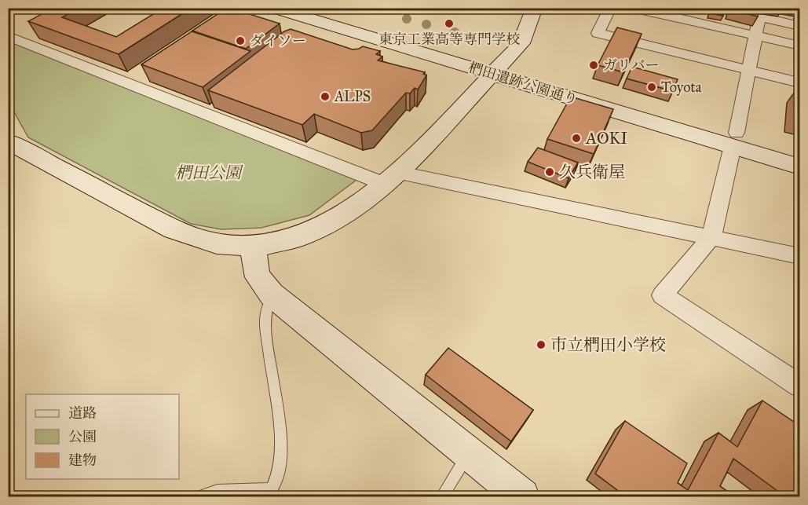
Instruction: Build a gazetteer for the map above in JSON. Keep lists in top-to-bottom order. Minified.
{"streets":{"street":["椚田遺跡公園通り"]},"parks":["椚田公園"],"places":["東京工業高等専門学校","ダイソー","ガリバー","Toyota","ALPS","AOKI","久兵衛屋","市立椚田小学校"],"legend":["道路","公園","建物"]}
